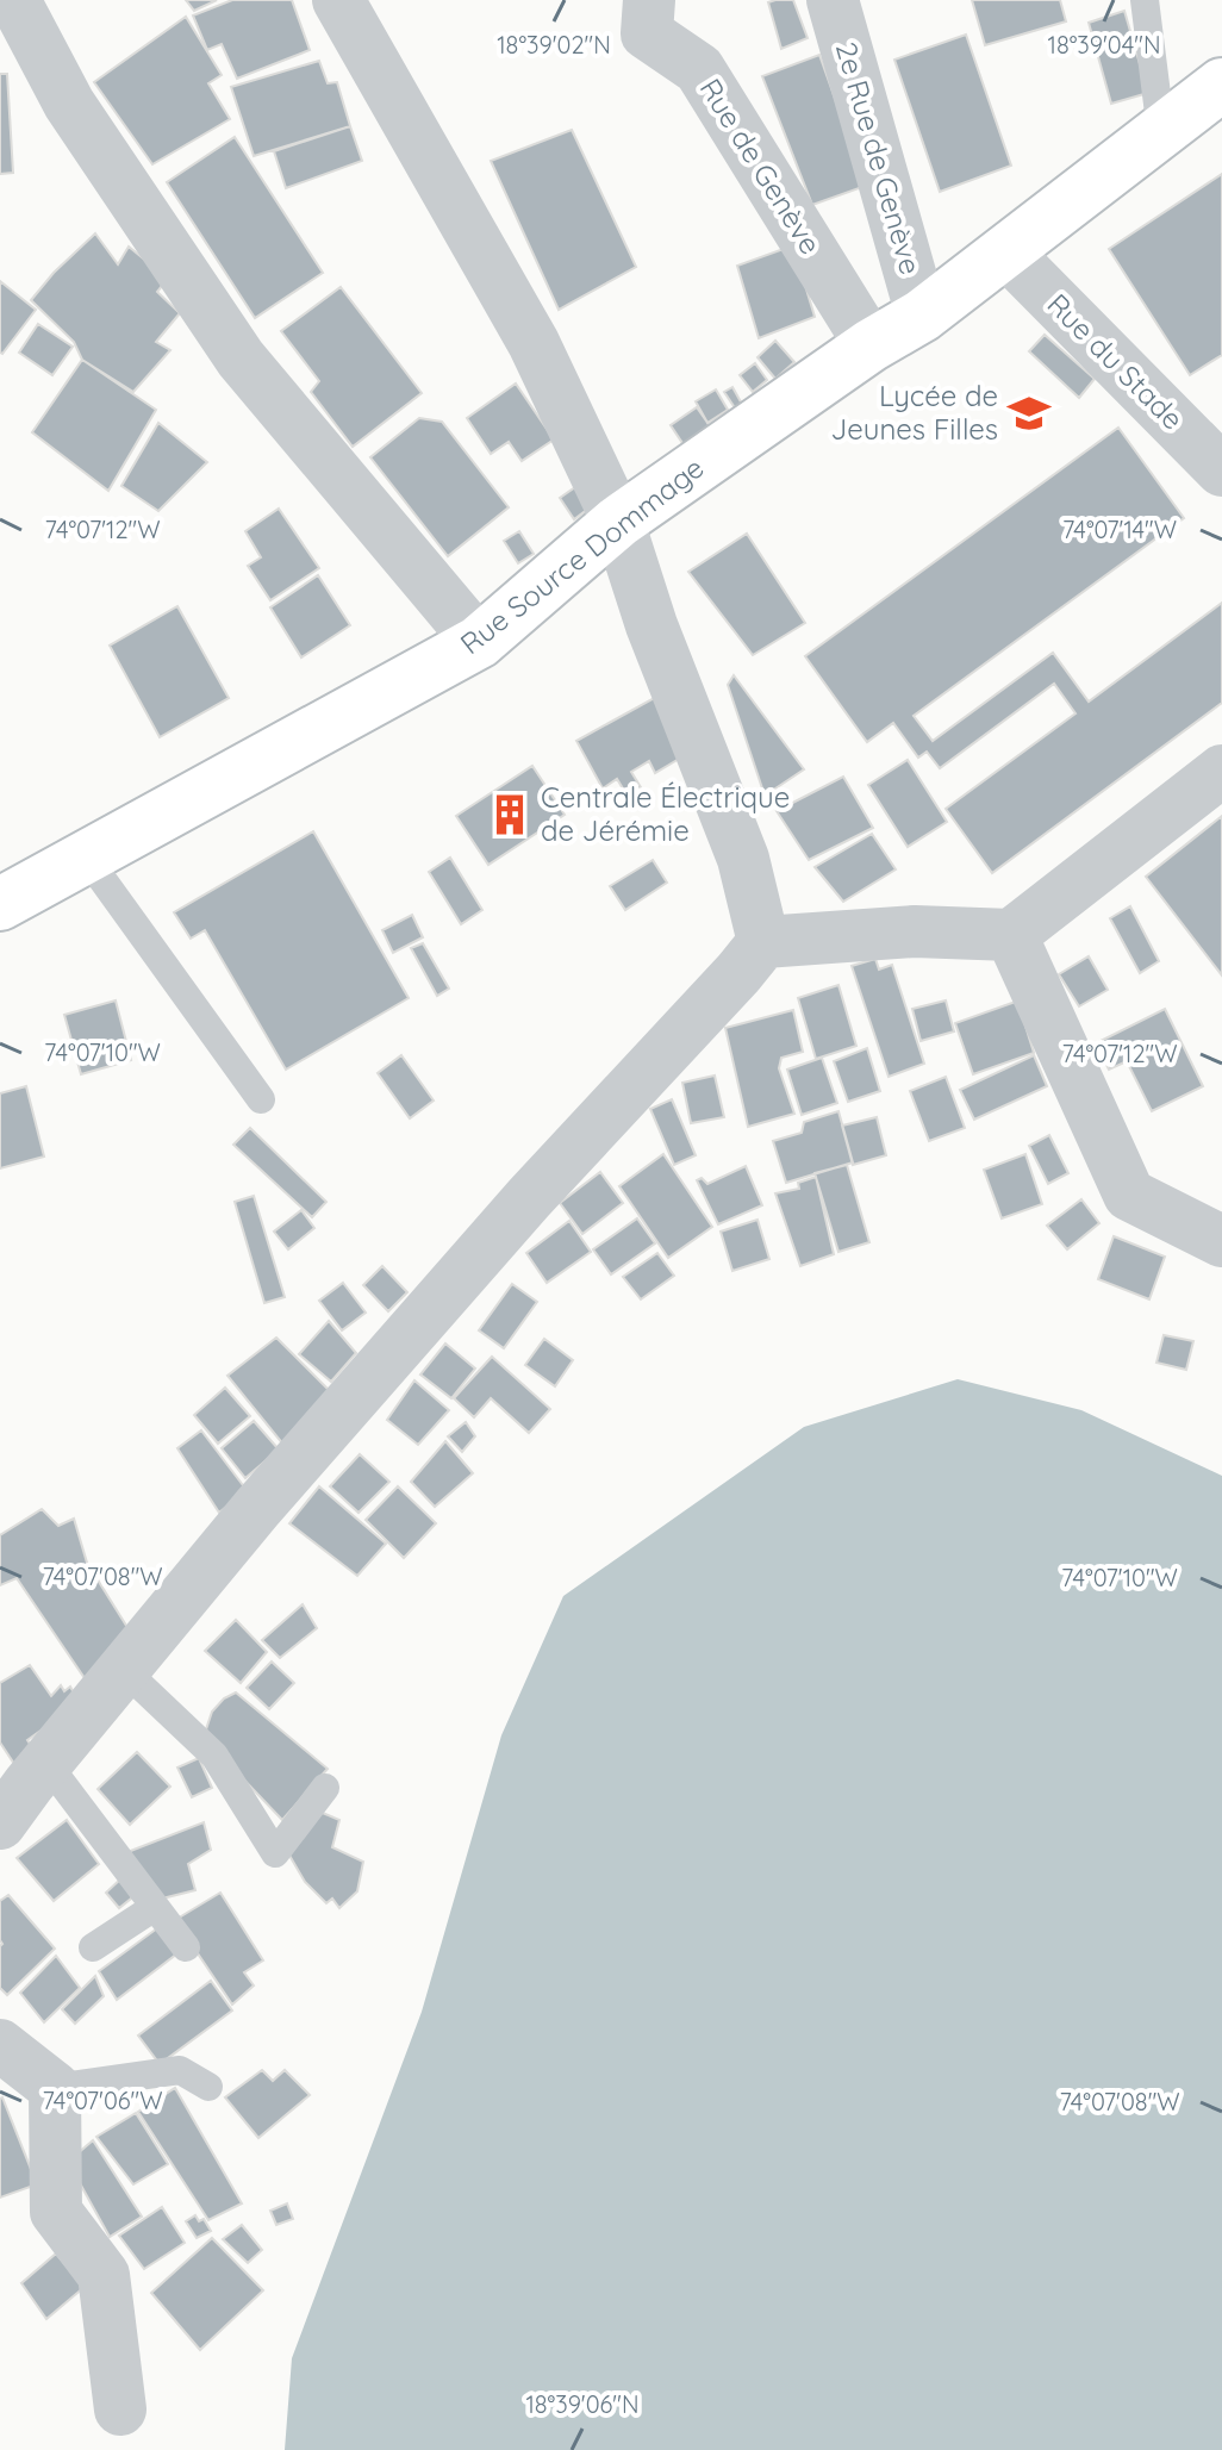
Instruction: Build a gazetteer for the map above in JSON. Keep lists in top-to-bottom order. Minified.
{"streets":{"main road":["Rue Source Dommage"],"street":["2e Rue de Genève","Rue de Genève","Rue du Stade"]},"crossings":[["2e Rue de Genève","Rue Source Dommage"],["Rue de Genève","Rue Source Dommage"],["Rue du Stade","Rue Source Dommage"]],"places":{"school or university":["Lycée de Jeunes Filles"],"building":["Centrale Électrique de Jérémie"]},"coordinates":["18°39'02\"N","18°39'04\"N","74°07'12\"W","74°07'14\"W","74°07'10\"W","74°07'08\"W","74°07'06\"W","18°39'06\"N"]}
